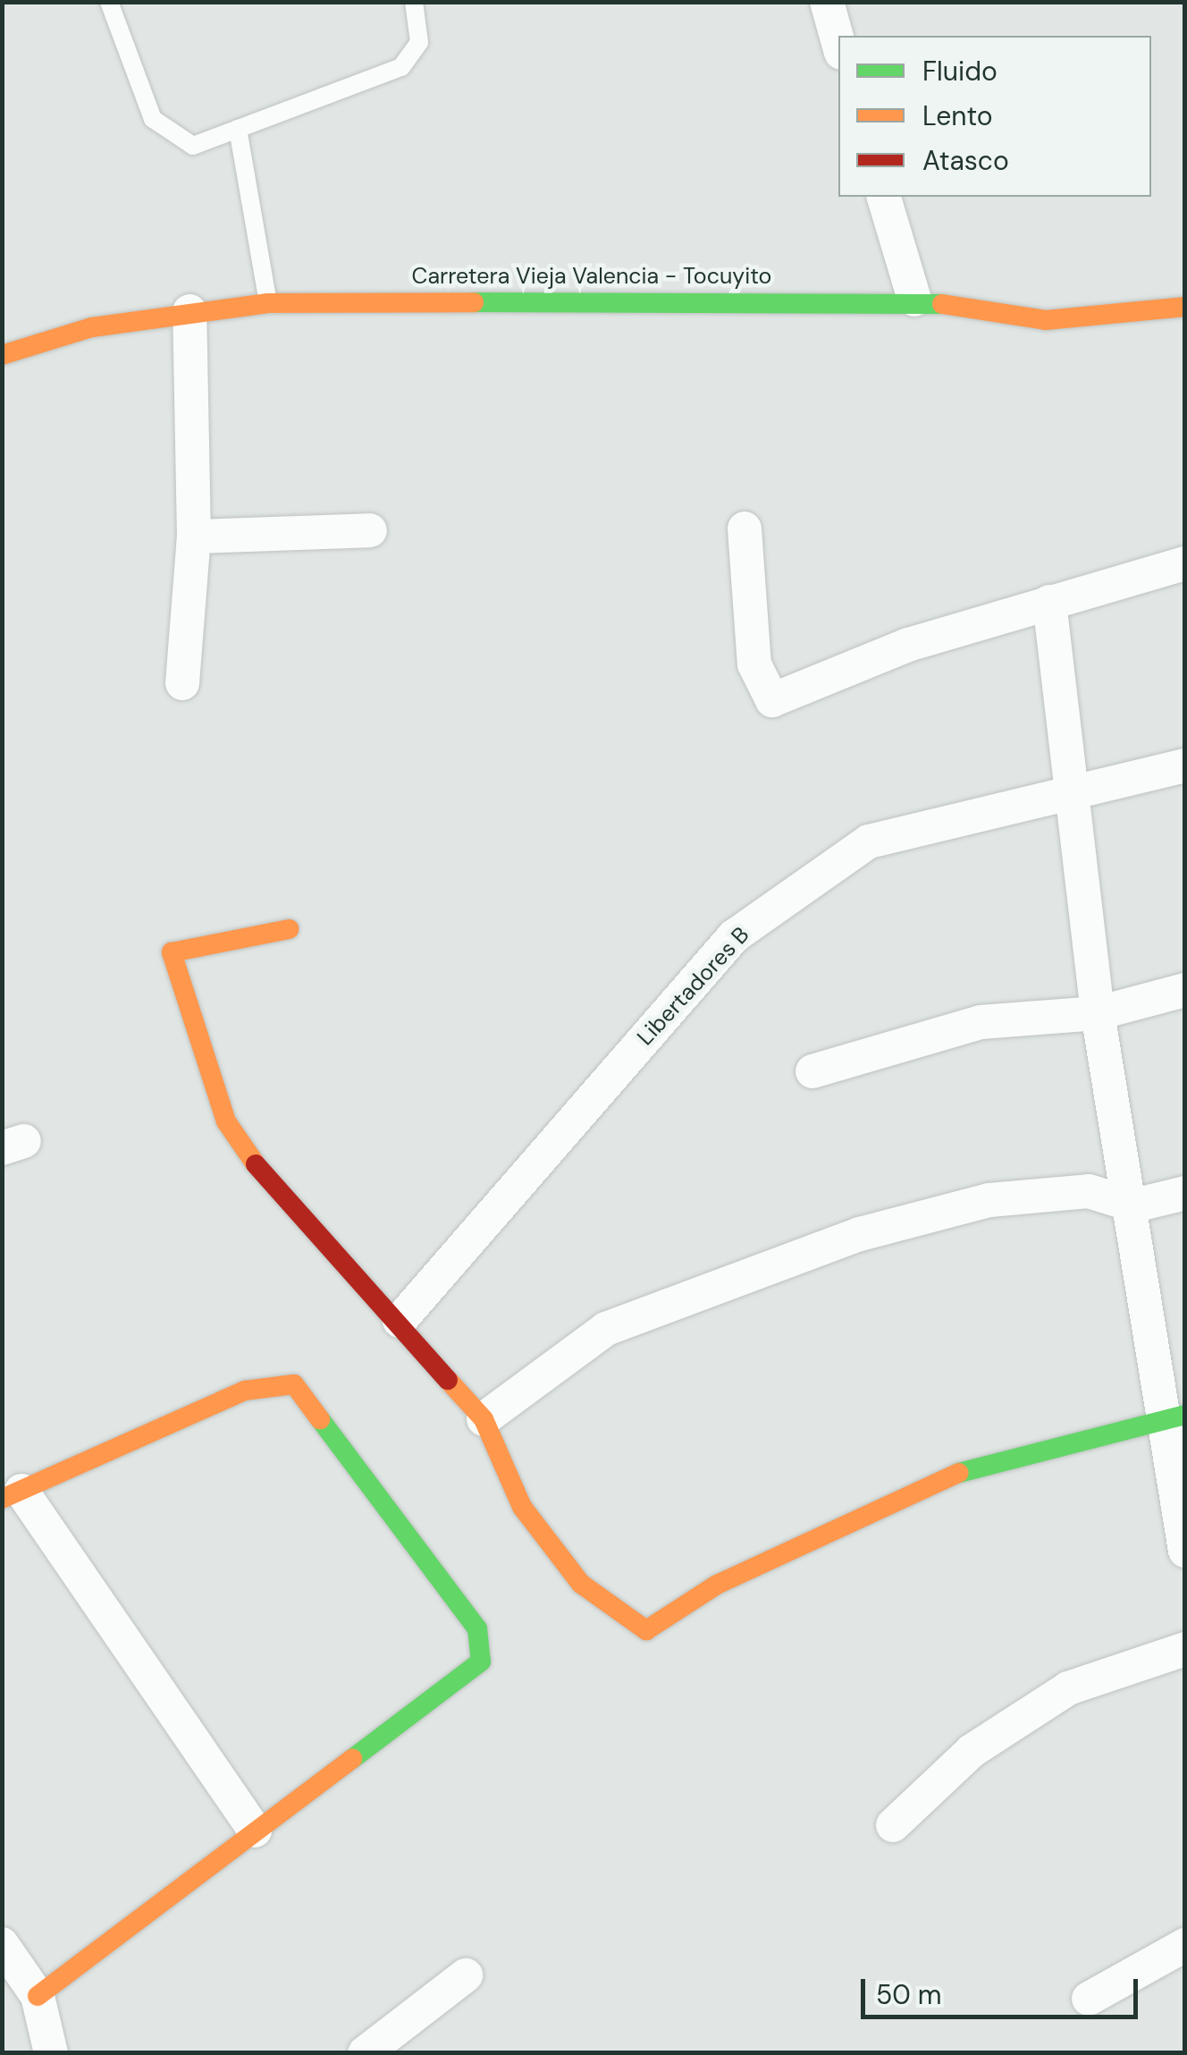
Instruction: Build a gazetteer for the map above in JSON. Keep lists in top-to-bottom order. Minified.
{"streets":{"street":["Carretera Vieja Valencia - Tocuyito","Libertadores B"]},"legend":["Fluido","Lento","Atasco"],"scale_bar":"50 m"}
